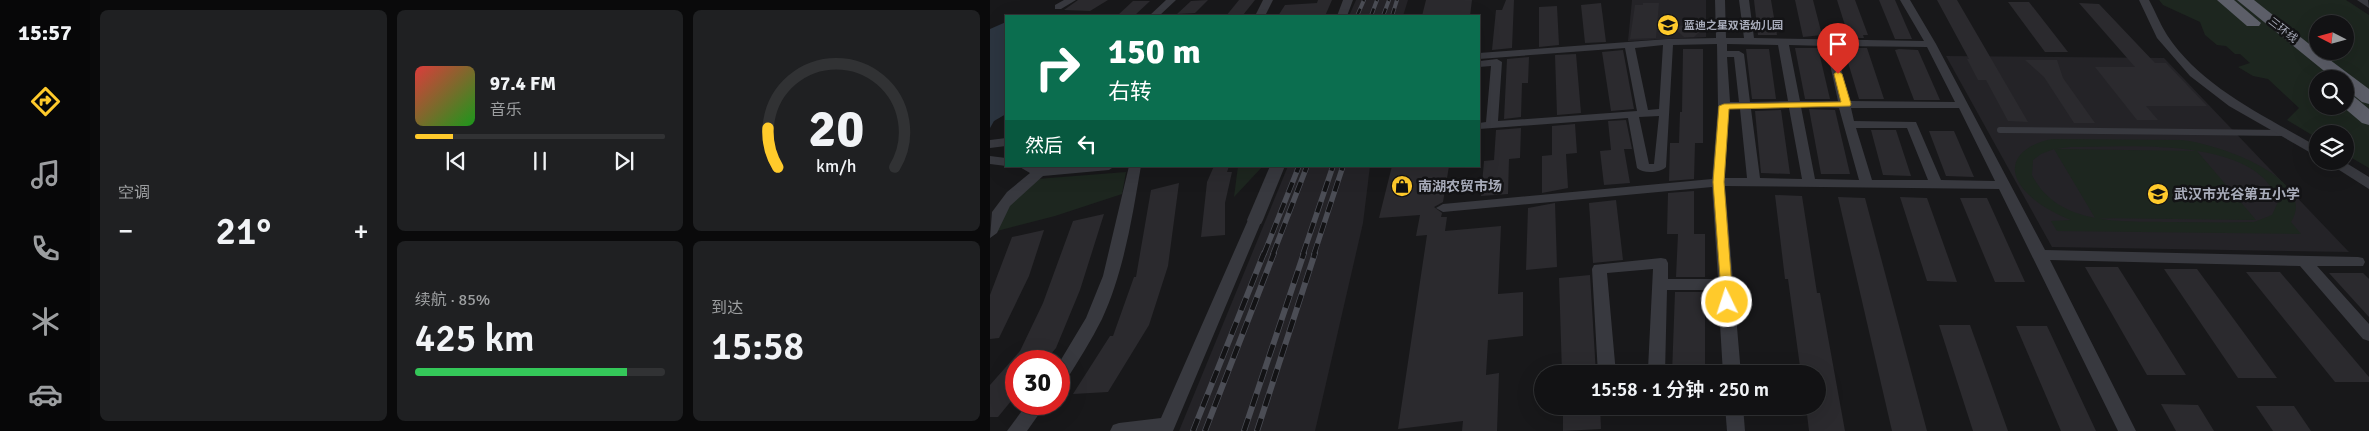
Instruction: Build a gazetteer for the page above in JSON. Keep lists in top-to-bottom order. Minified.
{"streets":{"highway":["三环线"]},"places":{"school or university":["蓝迪之星双语幼儿园","武汉市光谷第五小学"],"shop":["南湖农贸市场"]},"north":"left","page":{"tabs":"15:57","tile":["空调",["续航 · 85%","425 km"],["到达","15:58"]],"turn":["150 m","右转"],"song":["97.4 FM","音乐"],"then":"然后","heat":["−","21°","+"],"limit":"30","trip":"15:58 · 1 分钟 · 250 m","gauge":["20","km/h"]}}
